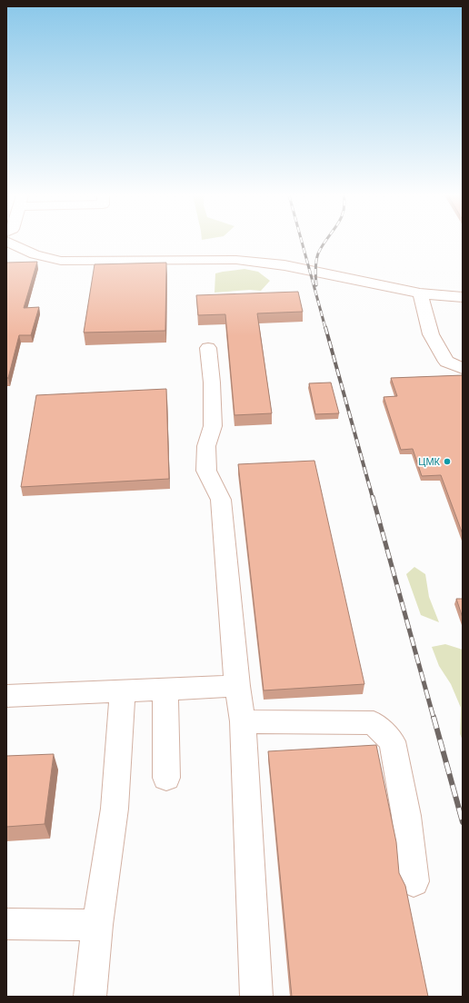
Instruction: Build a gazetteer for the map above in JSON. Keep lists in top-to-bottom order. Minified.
{"places":["ЦМК"]}
